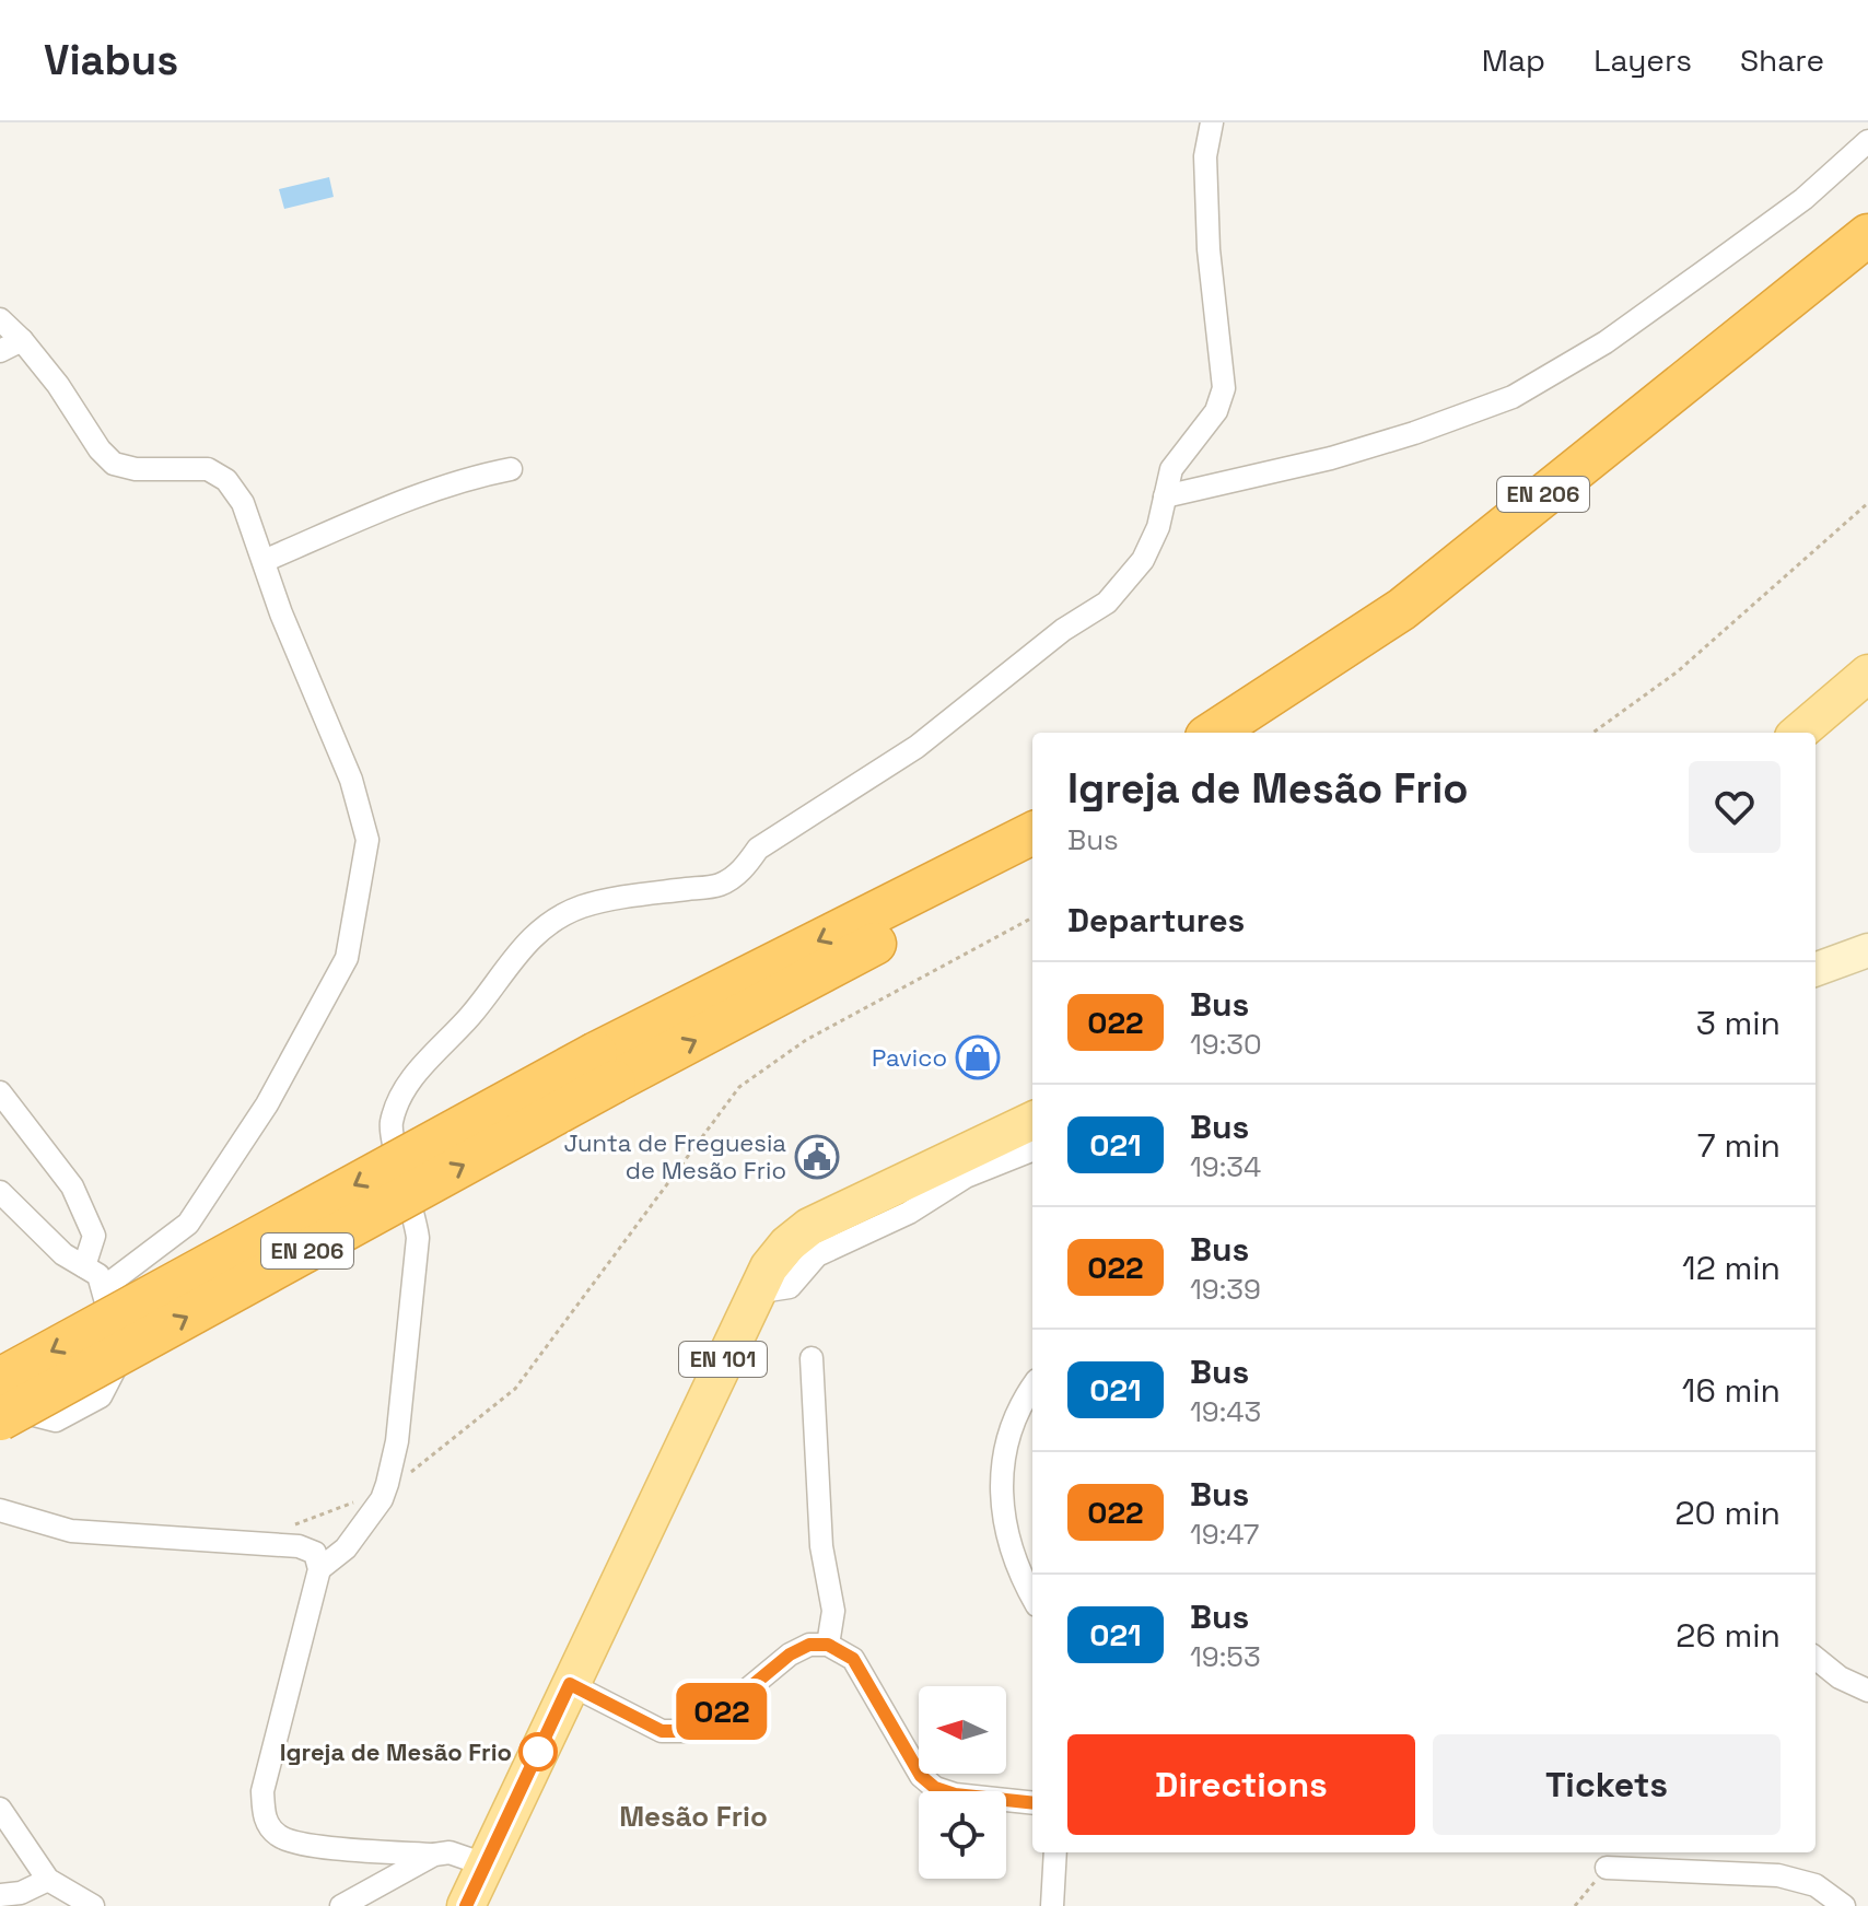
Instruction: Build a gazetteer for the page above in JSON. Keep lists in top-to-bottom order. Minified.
{"streets":{"highway":["EN 206"],"main road":["EN 101"]},"districts":["Mesão Frio"],"places":{"shop":["Pavico"],"public building":["Junta de Freguesia de Mesão Frio"],"other":["Igreja de Mesão Frio"]},"lines":["bus line 022"],"north":"left","page":{"header":"Viabus","nav":["Map","Layers","Share"],"on_map":"022","heading":[["Igreja de Mesão Frio","Bus"],"Departures"],"list":[{"mark":"022","name":"Bus","note":"19:30","value":"3 min"},{"mark":"021","name":"Bus","note":"19:34","value":"7 min"},{"mark":"022","name":"Bus","note":"19:39","value":"12 min"},{"mark":"021","name":"Bus","note":"19:43","value":"16 min"},{"mark":"022","name":"Bus","note":"19:47","value":"20 min"},{"mark":"021","name":"Bus","note":"19:53","value":"26 min"}],"buttons":["Directions","Tickets"]}}
